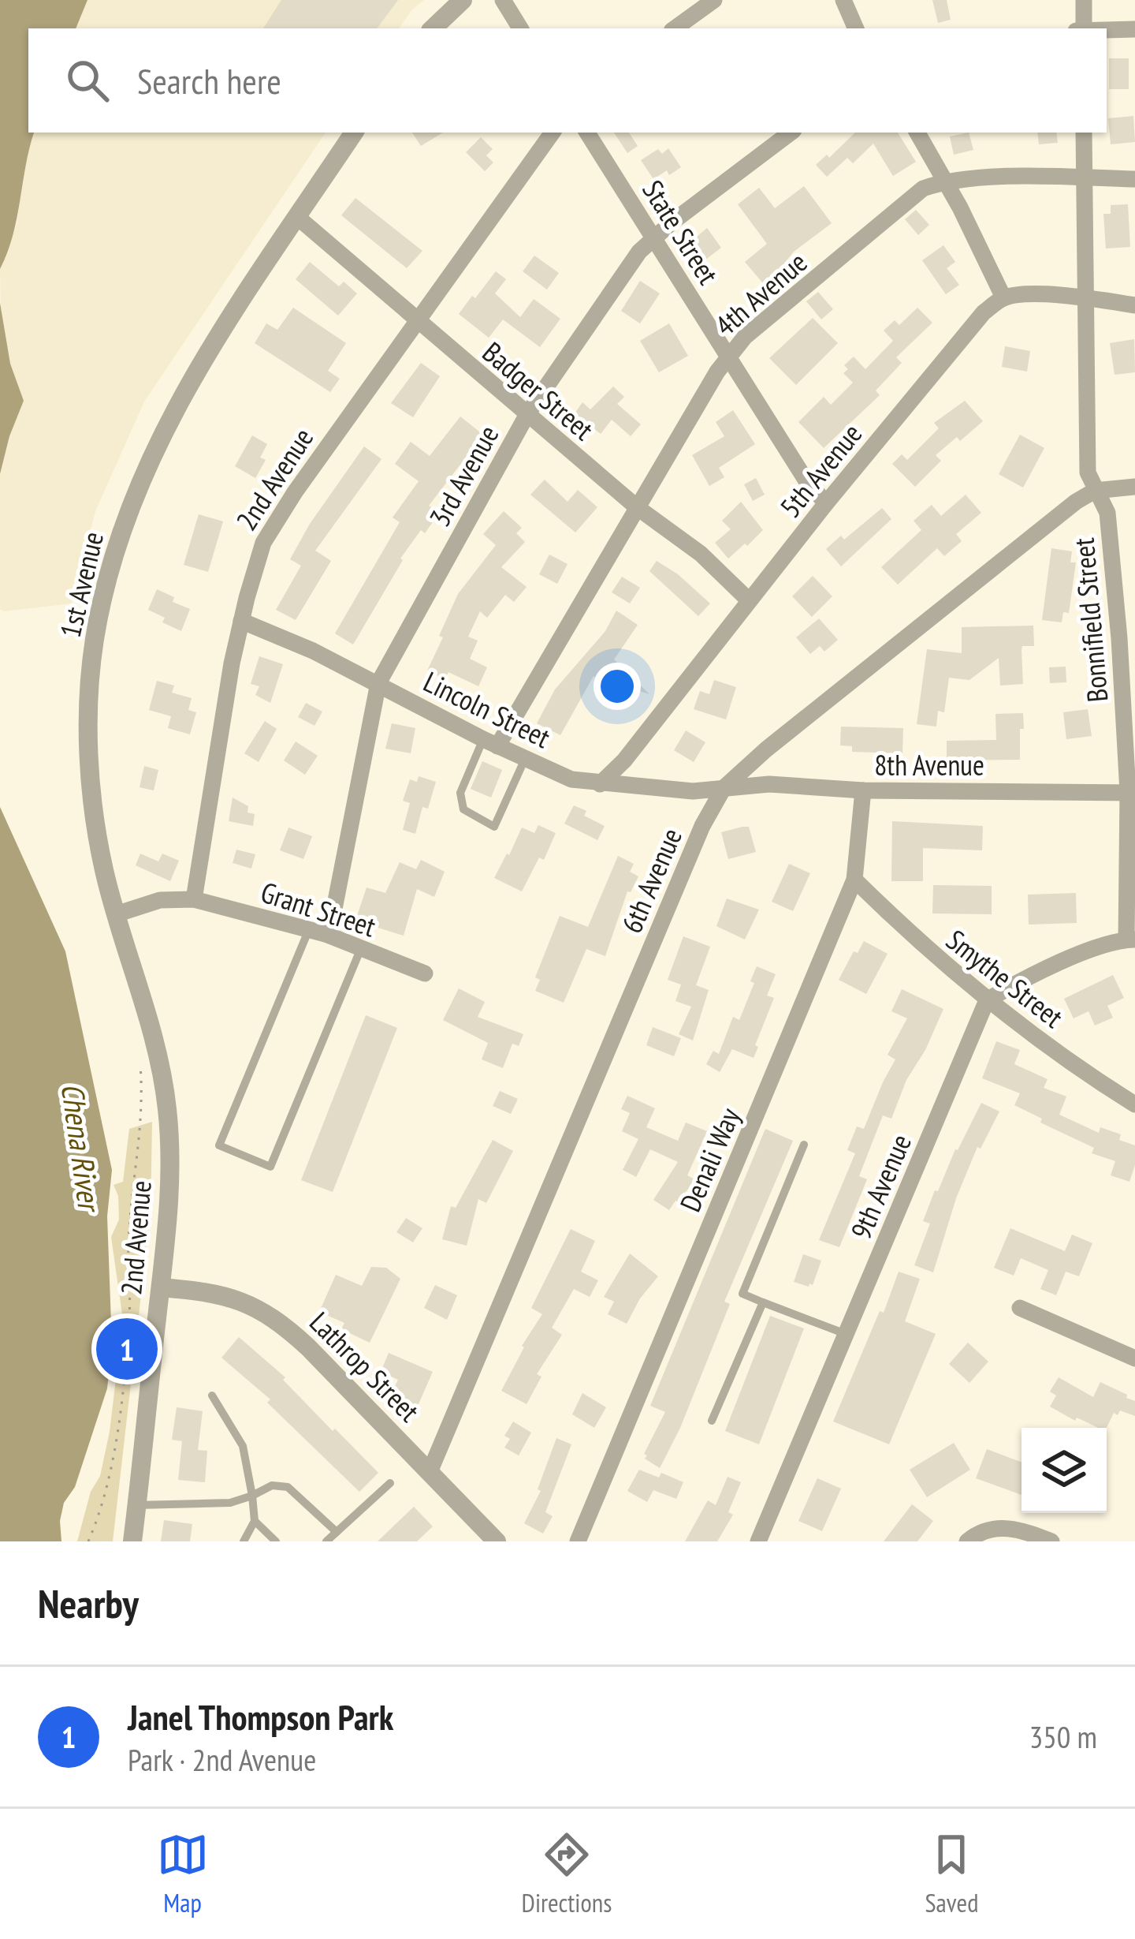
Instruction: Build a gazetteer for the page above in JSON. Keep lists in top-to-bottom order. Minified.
{"streets":{"street":["State Street","4th Avenue","Badger Street","5th Avenue","3rd Avenue","2nd Avenue","1st Avenue","Bonnifield Street","Lincoln Street","8th Avenue","6th Avenue","Grant Street","Smythe Street","Denali Way","9th Avenue","Lathrop Street"]},"crossings":[["State Street","4th Avenue"],["State Street","5th Avenue"],["State Street","3rd Avenue"],["4th Avenue","Badger Street"],["4th Avenue","Bonnifield Street"],["4th Avenue","Lincoln Street"],["Badger Street","5th Avenue"],["Badger Street","3rd Avenue"],["Badger Street","2nd Avenue"],["Badger Street","1st Avenue"],["5th Avenue","Lincoln Street"],["3rd Avenue","Lincoln Street"],["3rd Avenue","Grant Street"],["2nd Avenue","1st Avenue"],["2nd Avenue","Lincoln Street"],["2nd Avenue","Grant Street"],["2nd Avenue","Lathrop Street"],["Bonnifield Street","8th Avenue"],["Bonnifield Street","6th Avenue"],["Lincoln Street","8th Avenue"],["Lincoln Street","6th Avenue"],["8th Avenue","6th Avenue"],["8th Avenue","Denali Way"],["6th Avenue","Lathrop Street"],["Smythe Street","Denali Way"],["Smythe Street","9th Avenue"]],"water":["Chena River"],"page":{"search":"Search here","pins":"1","heading":"Nearby","list":[{"mark":"1","name":"Janel Thompson Park","note":"Park · 2nd Avenue","value":"350 m"}],"nav":["Map","Directions","Saved"]}}
